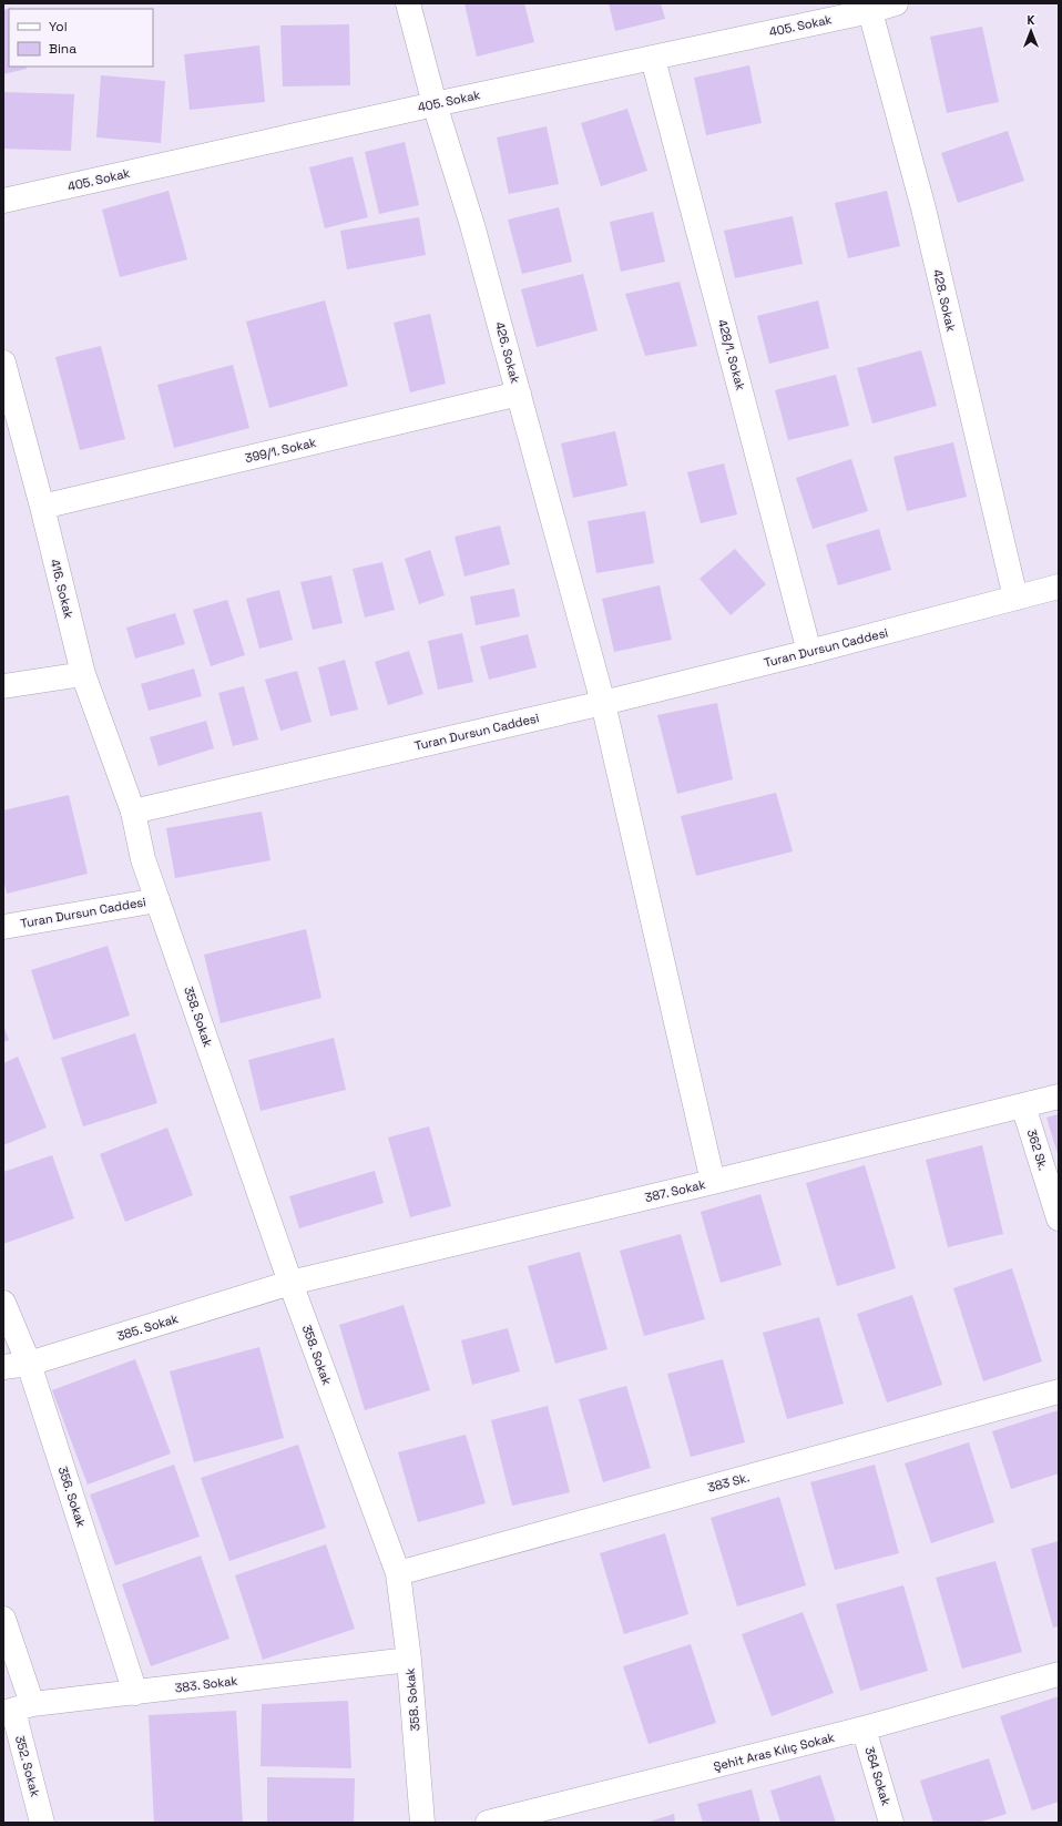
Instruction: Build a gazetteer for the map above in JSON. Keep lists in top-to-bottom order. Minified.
{"streets":{"street":["405. Sokak","428. Sokak","426. Sokak","428/1. Sokak","399/1. Sokak","416. Sokak","Turan Dursun Caddesi","358. Sokak","362 Sk.","387. Sokak","385. Sokak","383 Sk.","356. Sokak","383. Sokak","Şehit Aras Kılıç Sokak","352. Sokak","364 Sokak"]},"crossings":[["405. Sokak","428. Sokak"],["405. Sokak","426. Sokak"],["405. Sokak","428/1. Sokak"],["428. Sokak","Turan Dursun Caddesi"],["426. Sokak","399/1. Sokak"],["426. Sokak","Turan Dursun Caddesi"],["426. Sokak","387. Sokak"],["428/1. Sokak","Turan Dursun Caddesi"],["399/1. Sokak","416. Sokak"],["416. Sokak","Turan Dursun Caddesi"],["Turan Dursun Caddesi","358. Sokak"],["358. Sokak","387. Sokak"],["358. Sokak","385. Sokak"],["358. Sokak","383 Sk."],["358. Sokak","383. Sokak"],["362 Sk.","387. Sokak"],["387. Sokak","385. Sokak"],["385. Sokak","356. Sokak"],["356. Sokak","383. Sokak"],["383. Sokak","352. Sokak"],["Şehit Aras Kılıç Sokak","364 Sokak"]],"legend":["Yol","Bina"],"north":"top"}
